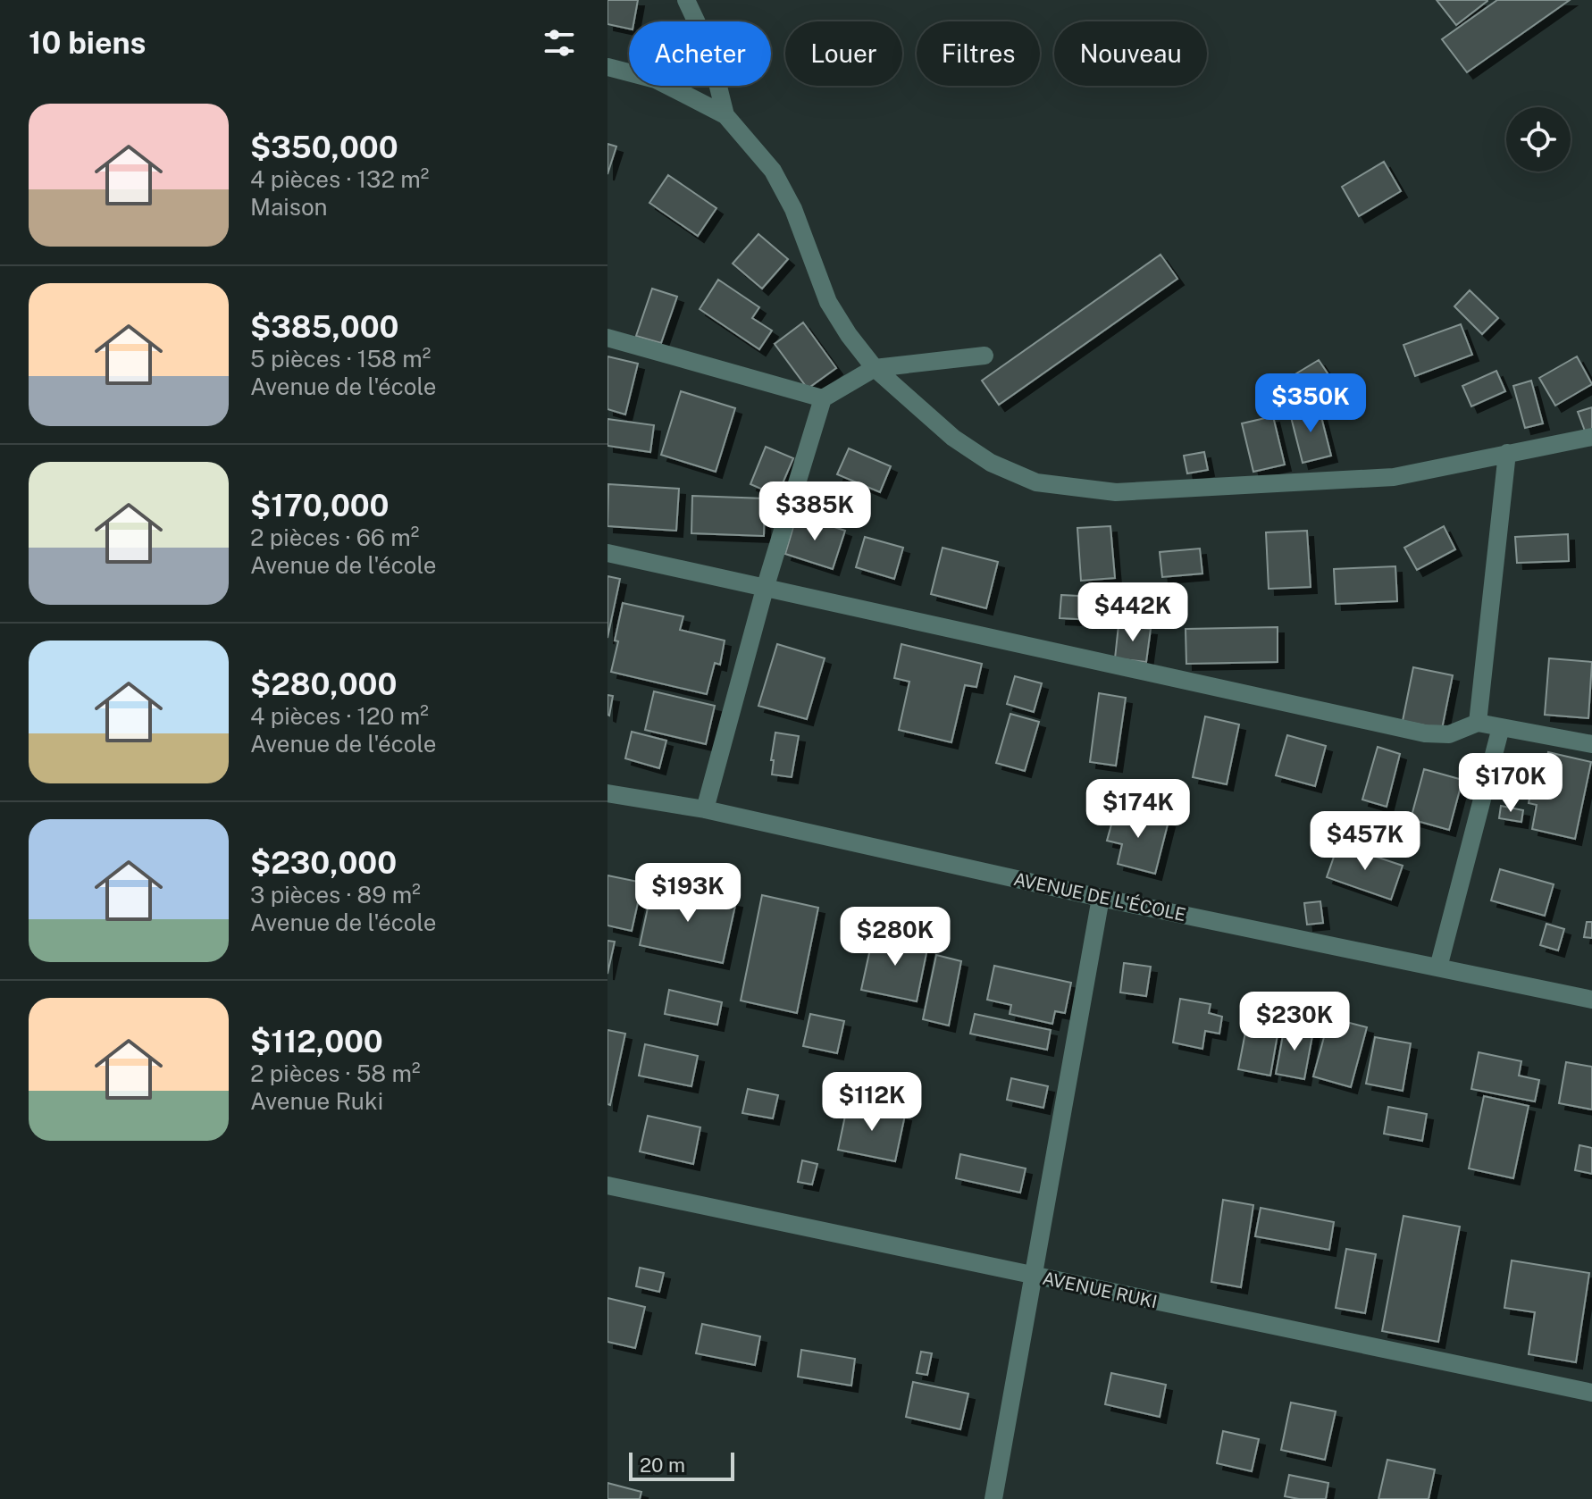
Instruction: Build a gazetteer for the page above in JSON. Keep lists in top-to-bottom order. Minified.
{"streets":{"street":["AVENUE DE L'ÉCOLE","AVENUE RUKI"]},"scale_bar":"20 m","page":{"heading":"10 biens","chip":["Acheter","Louer","Filtres","Nouveau"],"list":[{"name":"$350,000","note":"4 pièces · 132 m² · Maison"},{"name":"$385,000","note":"5 pièces · 158 m² · Avenue de l'école"},{"name":"$170,000","note":"2 pièces · 66 m² · Avenue de l'école"},{"name":"$280,000","note":"4 pièces · 120 m² · Avenue de l'école"},{"name":"$230,000","note":"3 pièces · 89 m² · Avenue de l'école"},{"name":"$112,000","note":"2 pièces · 58 m² · Avenue Ruki"}],"price":["$350K","$385K","$442K","$170K","$174K","$457K","$193K","$280K","$230K","$112K"],"scale":"20 m"}}
